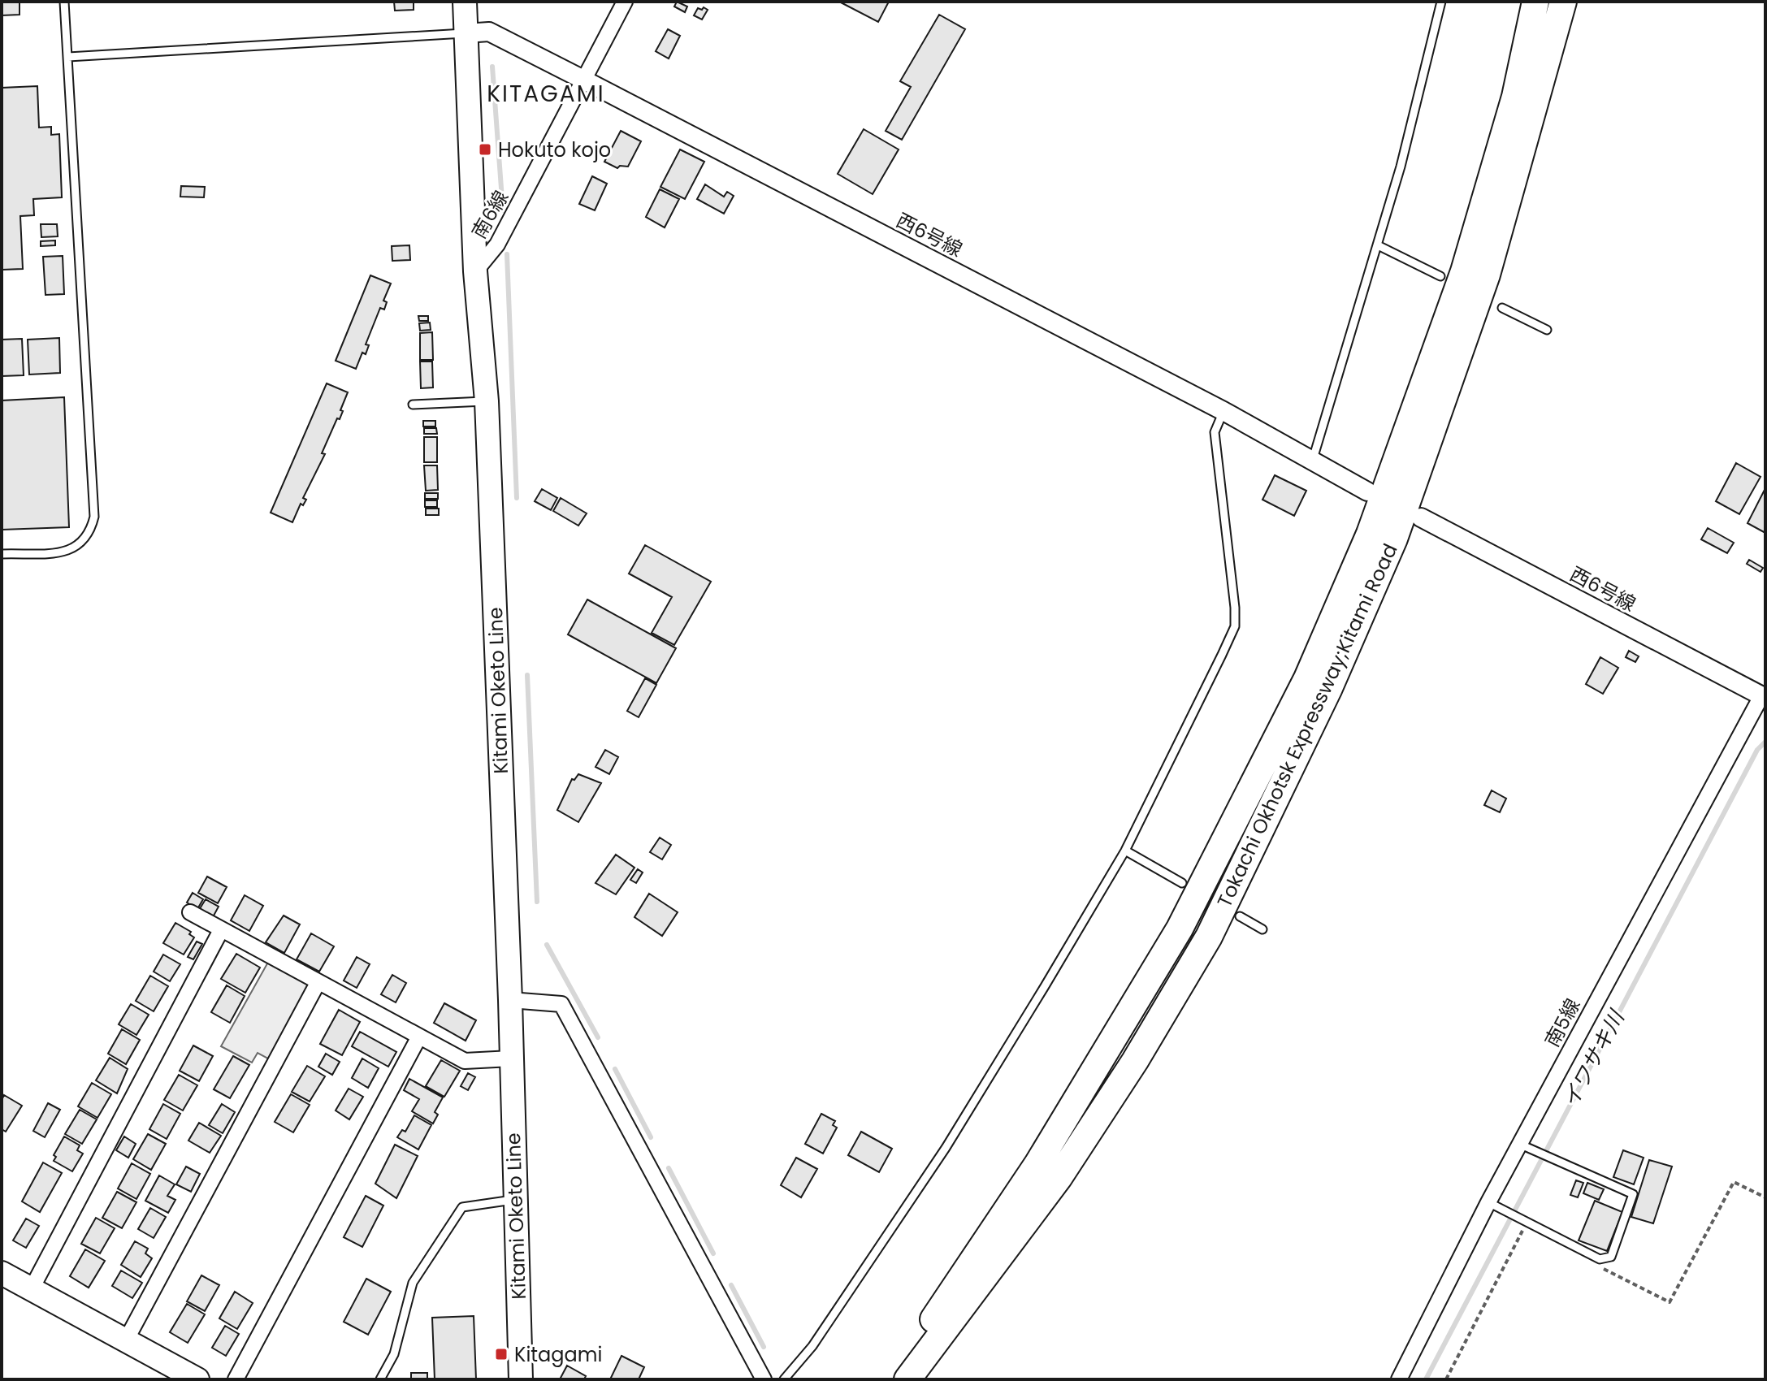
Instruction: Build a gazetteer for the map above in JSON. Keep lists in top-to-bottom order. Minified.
{"streets":{"highway":["Tokachi Okhotsk Expressway;Kitami Road"],"main road":["Kitami Oketo Line"],"street":["南6線","西6号線","南5線"]},"crossings":[["南6線","西6号線"],["南6線","Kitami Oketo Line"],["西6号線","Kitami Oketo Line"],["西6号線","南5線"]],"districts":["KITAGAMI"],"water":["イワサキ川"],"places":{"transit":["Hokuto kojo","Kitagami"]}}
